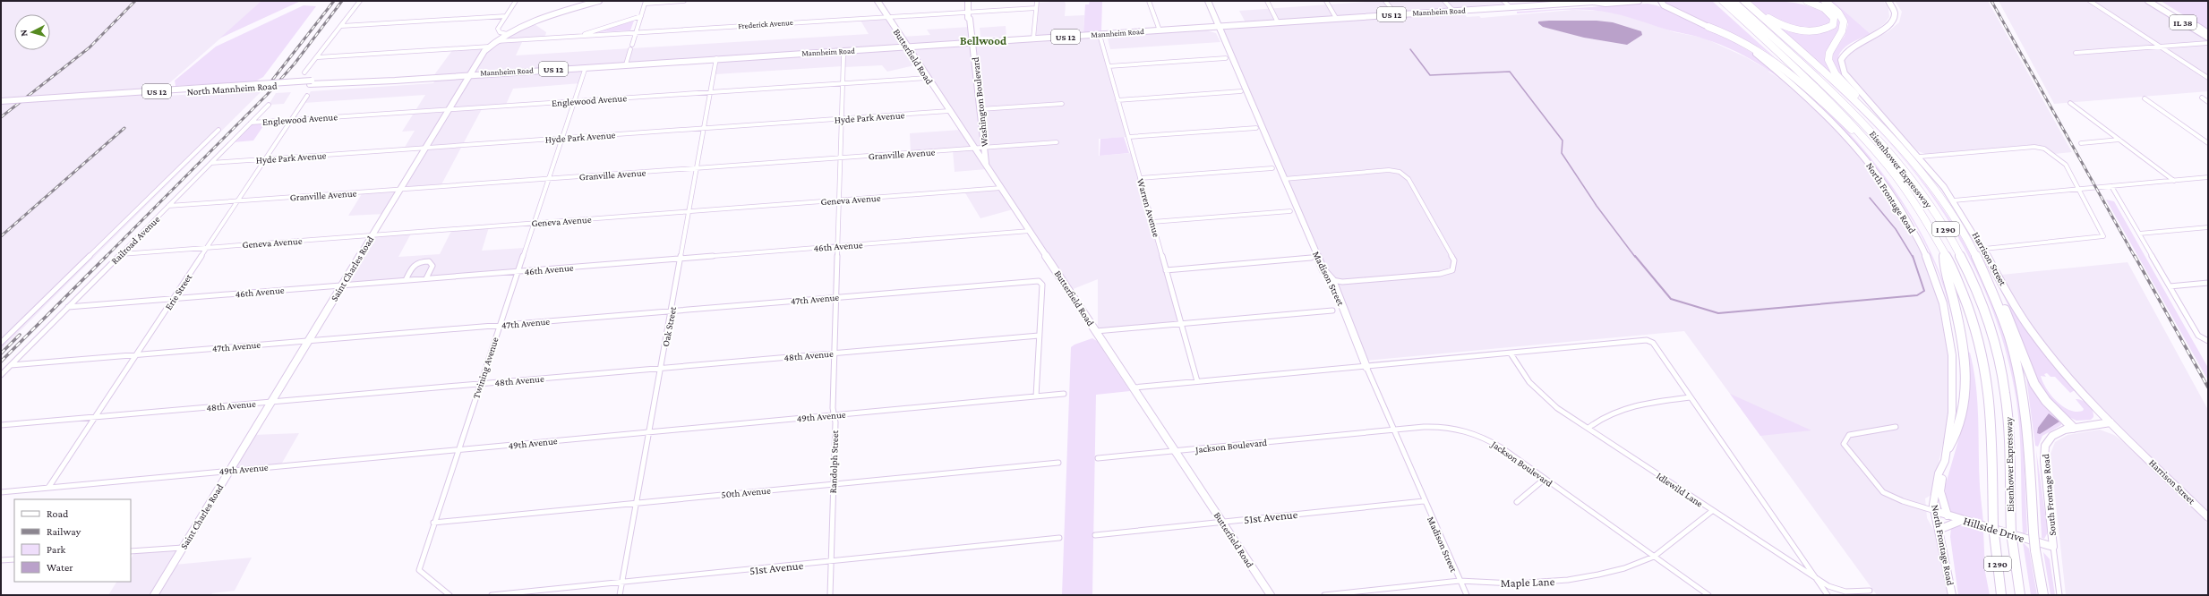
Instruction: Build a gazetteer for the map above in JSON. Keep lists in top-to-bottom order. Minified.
{"streets":{"highway":["Eisenhower Expressway","I 290"],"main road":["Mannheim Road","US 12","IL 38","Butterfield Road","North Mannheim Road","Washington Boulevard","North Frontage Road","Harrison Street","Saint Charles Road","Madison Street","South Frontage Road","Hillside Drive"],"street":["Frederick Avenue","Englewood Avenue","Hyde Park Avenue","Granville Avenue","Geneva Avenue","Warren Avenue","Railroad Avenue","46th Avenue","Erie Street","47th Avenue","Oak Street","48th Avenue","Twining Avenue","49th Avenue","Jackson Boulevard","Randolph Street","Idlewild Lane","50th Avenue","51st Avenue","Maple Lane"]},"crossings":[["Mannheim Road","Butterfield Road"],["Mannheim Road","North Mannheim Road"],["Mannheim Road","Washington Boulevard"],["Mannheim Road","Warren Avenue"],["Mannheim Road","Saint Charles Road"],["Mannheim Road","Madison Street"],["Mannheim Road","Oak Street"],["Mannheim Road","Twining Avenue"],["Mannheim Road","Randolph Street"],["Frederick Avenue","Butterfield Road"],["Frederick Avenue","Washington Boulevard"],["Frederick Avenue","Saint Charles Road"],["Butterfield Road","Englewood Avenue"],["Butterfield Road","Washington Boulevard"],["Butterfield Road","Hyde Park Avenue"],["Butterfield Road","Granville Avenue"],["Butterfield Road","Geneva Avenue"],["Butterfield Road","46th Avenue"],["Butterfield Road","Jackson Boulevard"],["Butterfield Road","51st Avenue"],["North Mannheim Road","Saint Charles Road"],["Englewood Avenue","Railroad Avenue"],["Englewood Avenue","Saint Charles Road"],["Englewood Avenue","Erie Street"],["Englewood Avenue","Oak Street"],["Englewood Avenue","Twining Avenue"],["Englewood Avenue","Randolph Street"],["Washington Boulevard","Granville Avenue"],["Hyde Park Avenue","Railroad Avenue"],["Hyde Park Avenue","Saint Charles Road"],["Hyde Park Avenue","Erie Street"],["Hyde Park Avenue","Oak Street"],["Hyde Park Avenue","Twining Avenue"],["Hyde Park Avenue","Randolph Street"],["Granville Avenue","Railroad Avenue"],["Granville Avenue","Saint Charles Road"],["Granville Avenue","Erie Street"],["Granville Avenue","Oak Street"],["Granville Avenue","Twining Avenue"],["Granville Avenue","Randolph Street"],["North Frontage Road","Hillside Drive"],["Geneva Avenue","Railroad Avenue"],["Geneva Avenue","Saint Charles Road"],["Geneva Avenue","Erie Street"],["Geneva Avenue","Oak Street"],["Geneva Avenue","Twining Avenue"],["Geneva Avenue","Randolph Street"],["Railroad Avenue","46th Avenue"],["Railroad Avenue","47th Avenue"],["46th Avenue","Saint Charles Road"],["46th Avenue","Erie Street"],["46th Avenue","Oak Street"],["46th Avenue","Twining Avenue"],["46th Avenue","Randolph Street"],["Harrison Street","South Frontage Road"],["Saint Charles Road","47th Avenue"],["Saint Charles Road","48th Avenue"],["Saint Charles Road","49th Avenue"],["Madison Street","Jackson Boulevard"],["Madison Street","51st Avenue"],["Madison Street","Maple Lane"],["Erie Street","47th Avenue"],["Erie Street","48th Avenue"],["Erie Street","49th Avenue"],["47th Avenue","Oak Street"],["47th Avenue","48th Avenue"],["47th Avenue","Twining Avenue"],["47th Avenue","Randolph Street"],["Oak Street","48th Avenue"],["Oak Street","49th Avenue"],["Oak Street","50th Avenue"],["Oak Street","51st Avenue"],["48th Avenue","Twining Avenue"],["48th Avenue","Randolph Street"],["Twining Avenue","49th Avenue"],["Twining Avenue","50th Avenue"],["49th Avenue","Randolph Street"],["Jackson Boulevard","Maple Lane"],["Randolph Street","50th Avenue"],["Randolph Street","51st Avenue"],["Idlewild Lane","Maple Lane"],["South Frontage Road","Hillside Drive"]],"districts":["Bellwood"],"legend":["Road","Railway","Park","Water"],"north":"left"}
